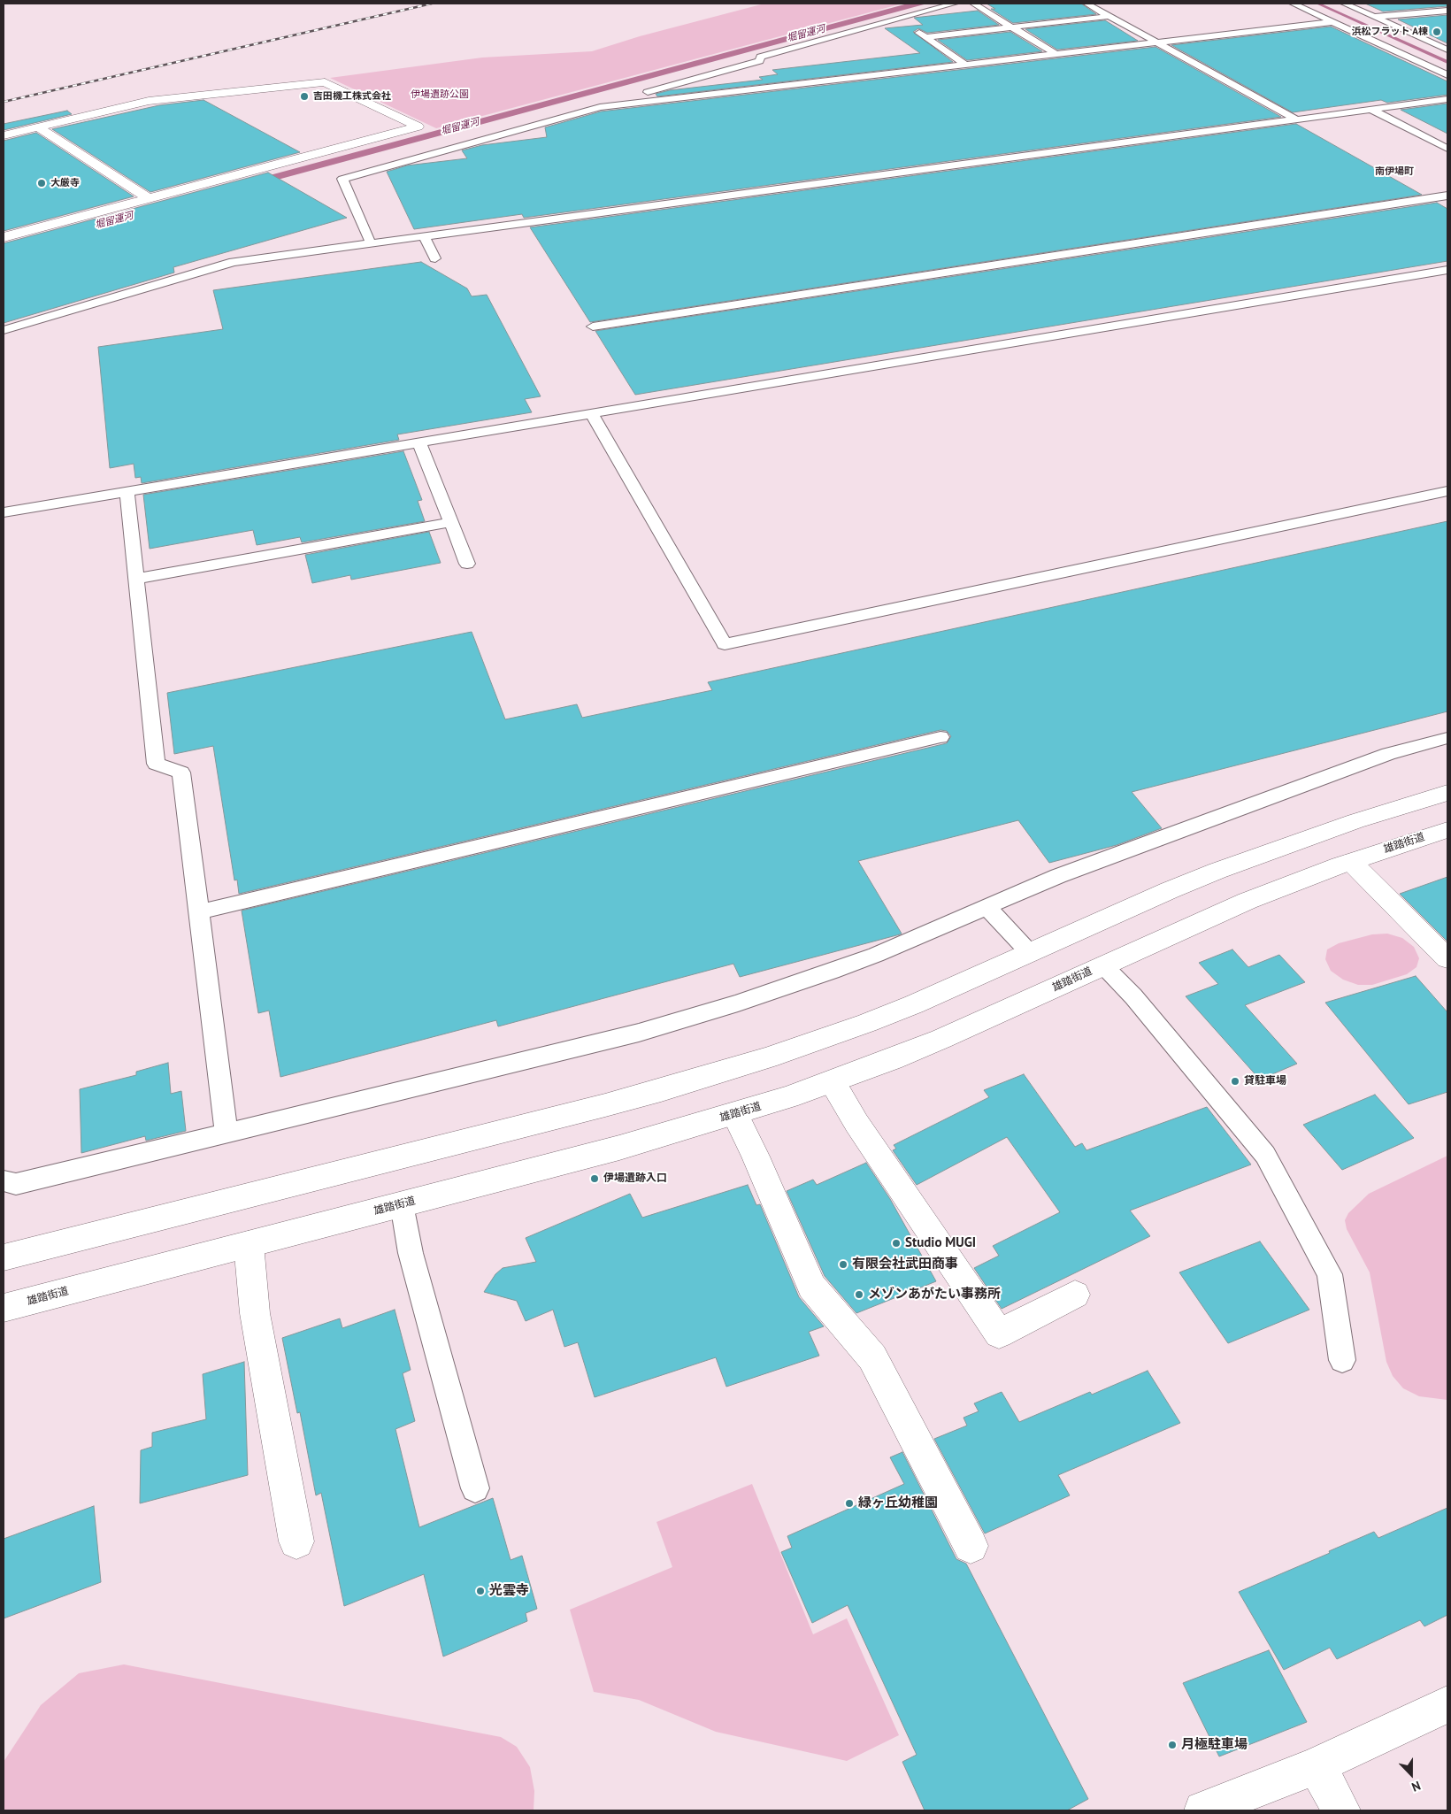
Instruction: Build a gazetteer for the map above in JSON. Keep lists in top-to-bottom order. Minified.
{"streets":{"street":["雄踏街道"]},"districts":["南伊場町"],"water":["堀留運河"],"parks":["伊場遺跡公園"],"places":["浜松フラット A棟","吉田機工株式会社","大厳寺","貸駐車場","伊場遺跡入口","Studio MUGI","有限会社武田商事","メゾンあがたい事務所","緑ヶ丘幼稚園","光雲寺","月極駐車場"],"north":"bottom"}
